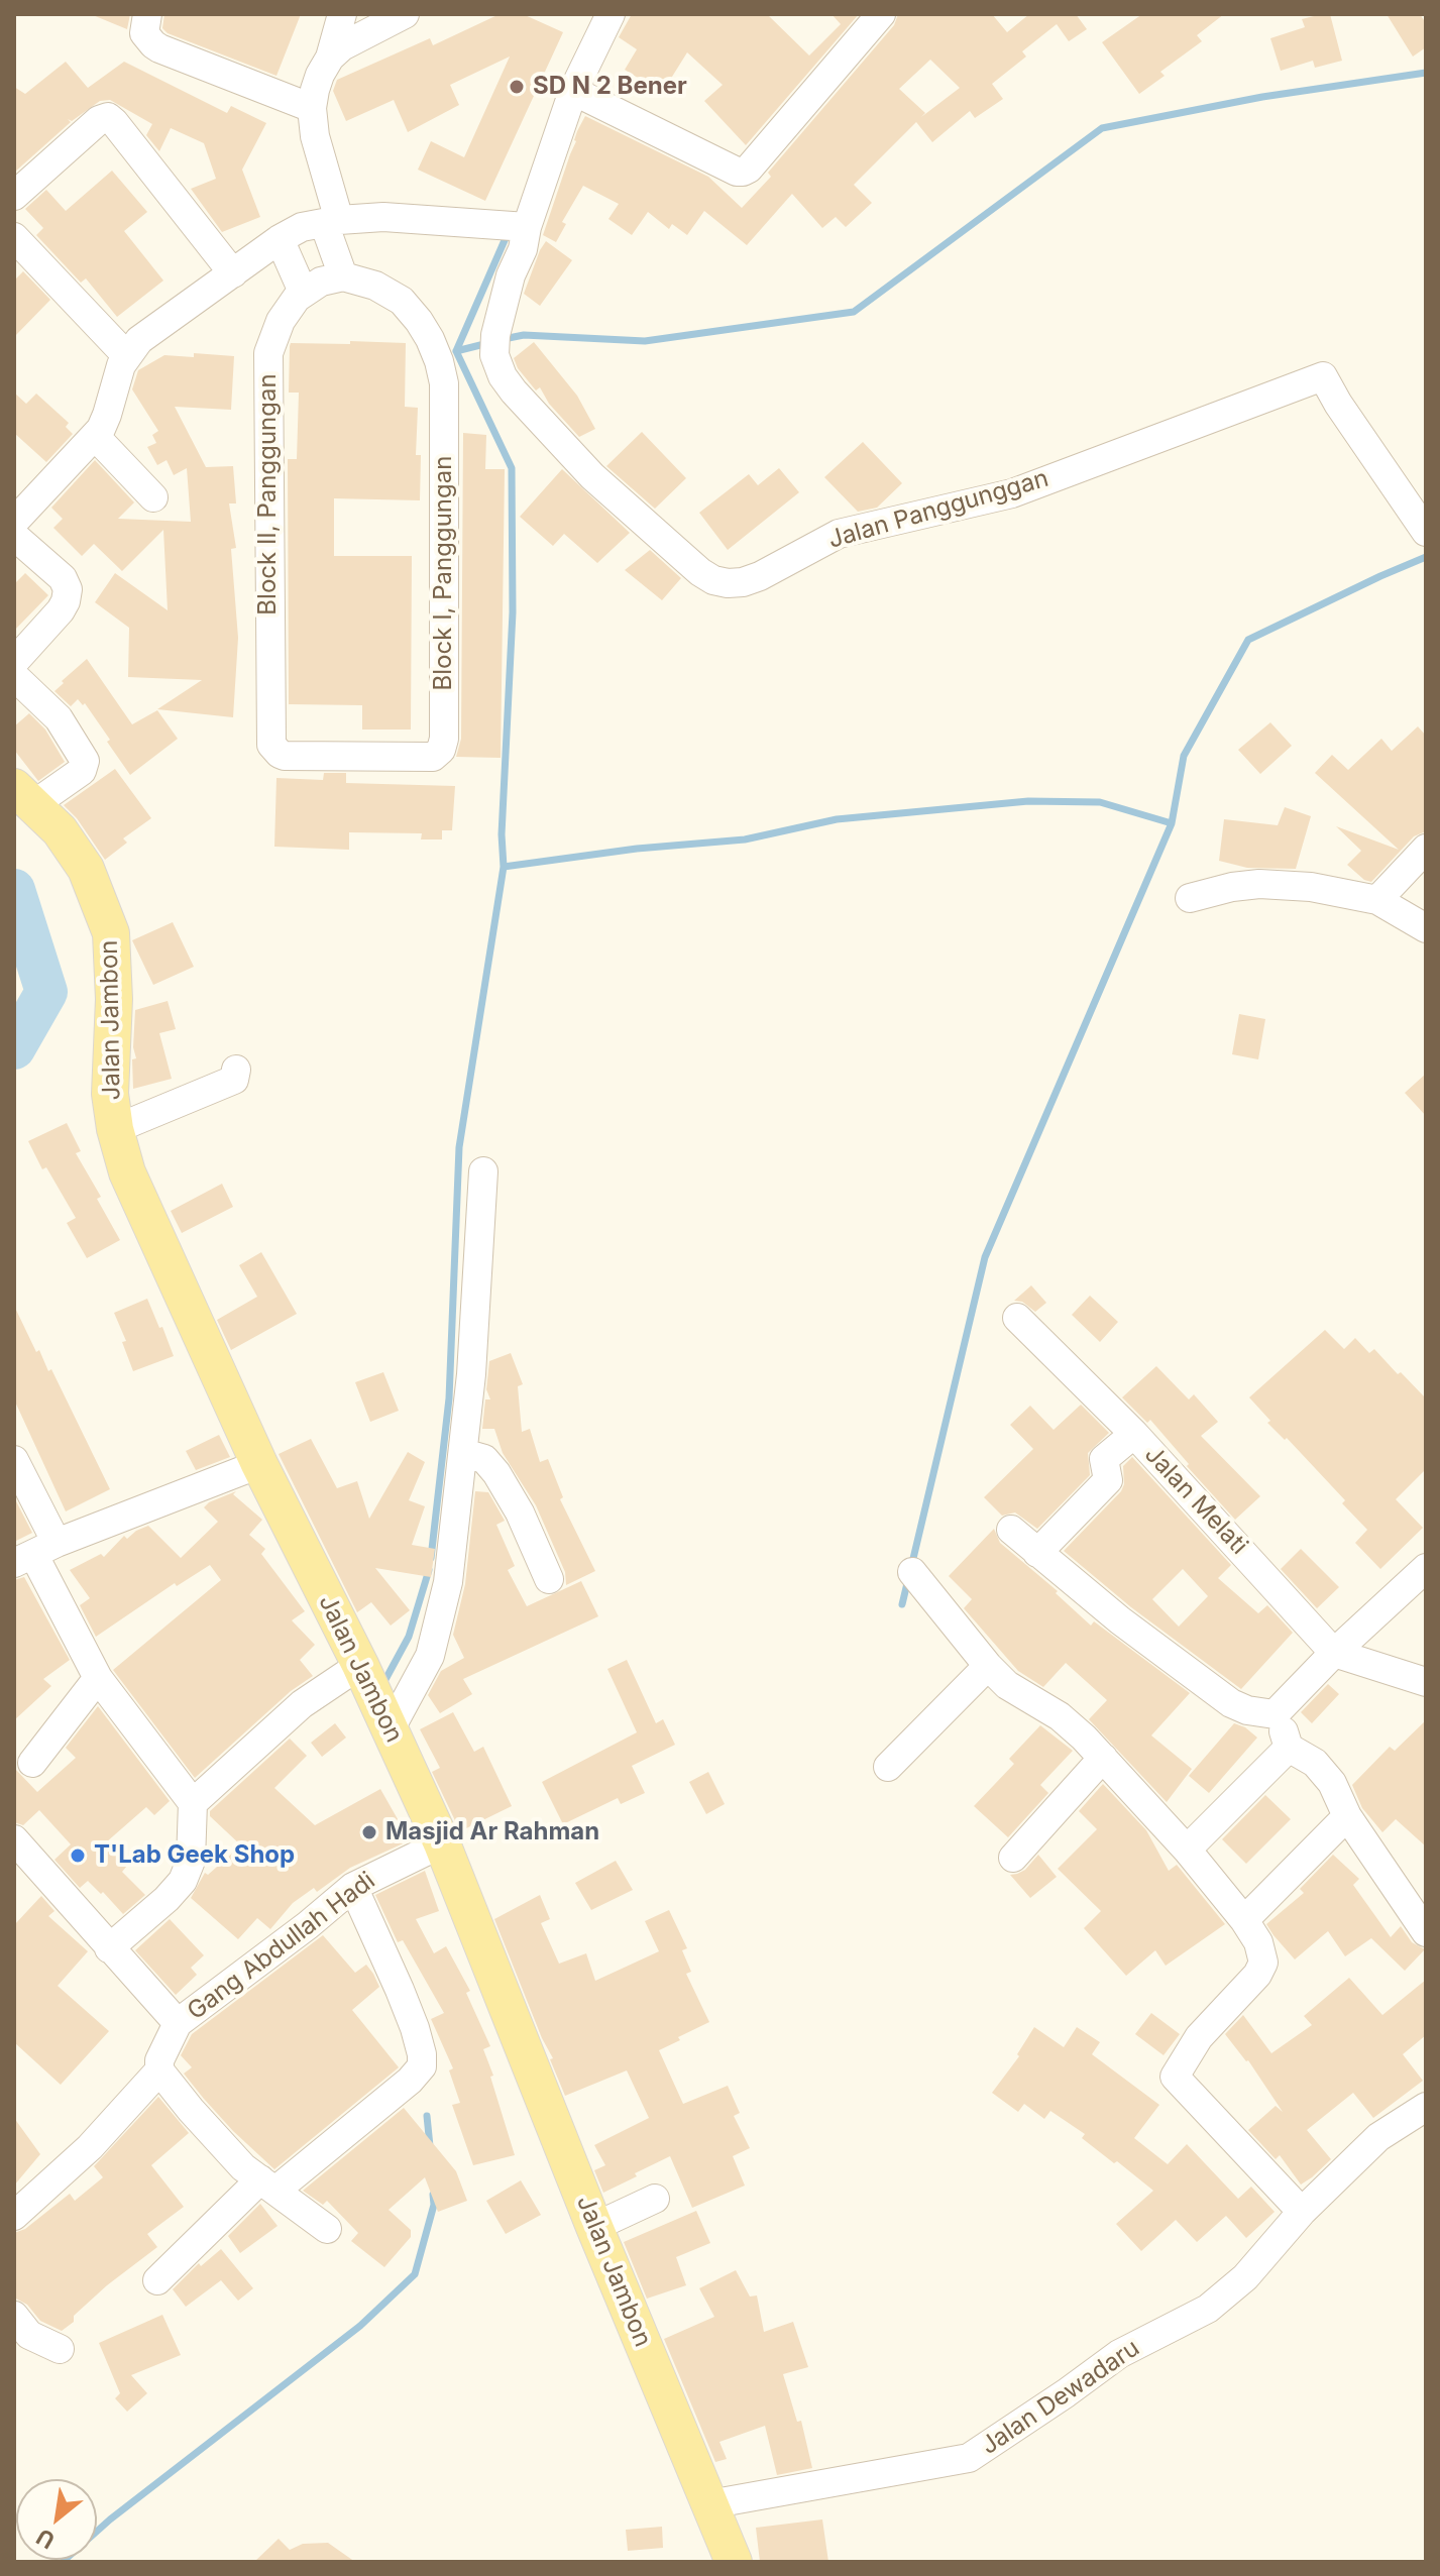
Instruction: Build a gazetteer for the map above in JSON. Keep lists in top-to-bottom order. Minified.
{"streets":{"main road":["Jalan Jambon"],"street":["Block II, Panggungan","Jalan Panggunggan","Block I, Panggungan","Jalan Melati","Gang Abdullah Hadi","Jalan Dewadaru"]},"crossings":[["Block II, Panggungan","Block I, Panggungan"],["Jalan Jambon","Gang Abdullah Hadi"],["Jalan Jambon","Jalan Dewadaru"]],"places":["SD N 2 Bener","Masjid Ar Rahman","T'Lab Geek Shop"],"north":"bottom left"}
